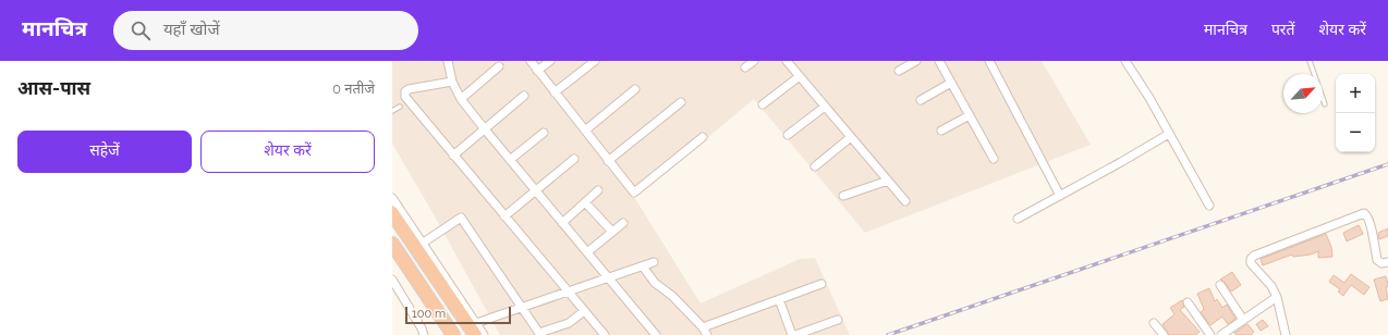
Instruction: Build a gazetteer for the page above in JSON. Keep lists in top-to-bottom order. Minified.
{"scale_bar":"100 m","north":"top right","page":{"header":"मानचित्र","search":"यहाँ खोजें","nav":["मानचित्र","परतें","शेयर करें"],"heading":["आस-पास","0 नतीजे"],"map_buttons":["+","−"],"buttons":["सहेजें","शेयर करें"],"scale":"100 m"}}
